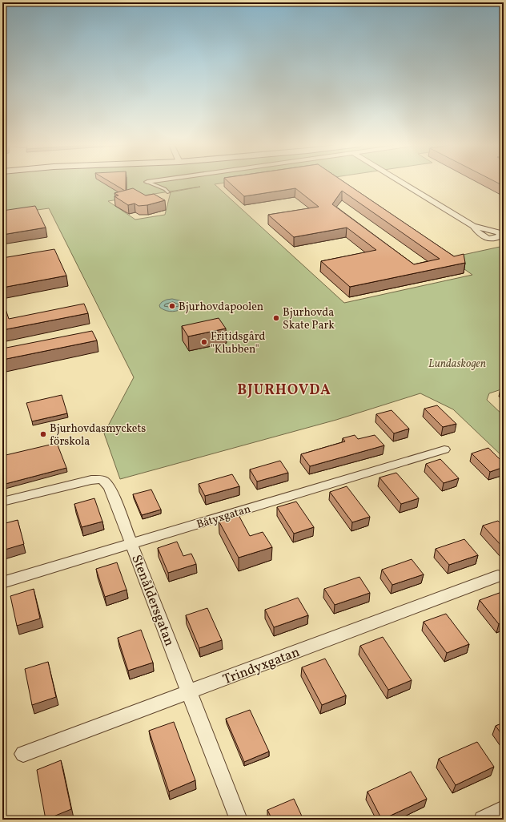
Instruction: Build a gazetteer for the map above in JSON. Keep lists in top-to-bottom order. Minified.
{"streets":{"street":["Båtyxgatan","Stenåldersgatan","Trindyxgatan"]},"crossings":[["Båtyxgatan","Stenåldersgatan"],["Stenåldersgatan","Trindyxgatan"]],"districts":["BJURHOVDA"],"parks":["Lundaskogen"],"places":["Bjurhovdapoolen","Bjurhovda Skate Park","Fritidsgård \"Klubben\"","Bjurhovdasmyckets förskola"]}
